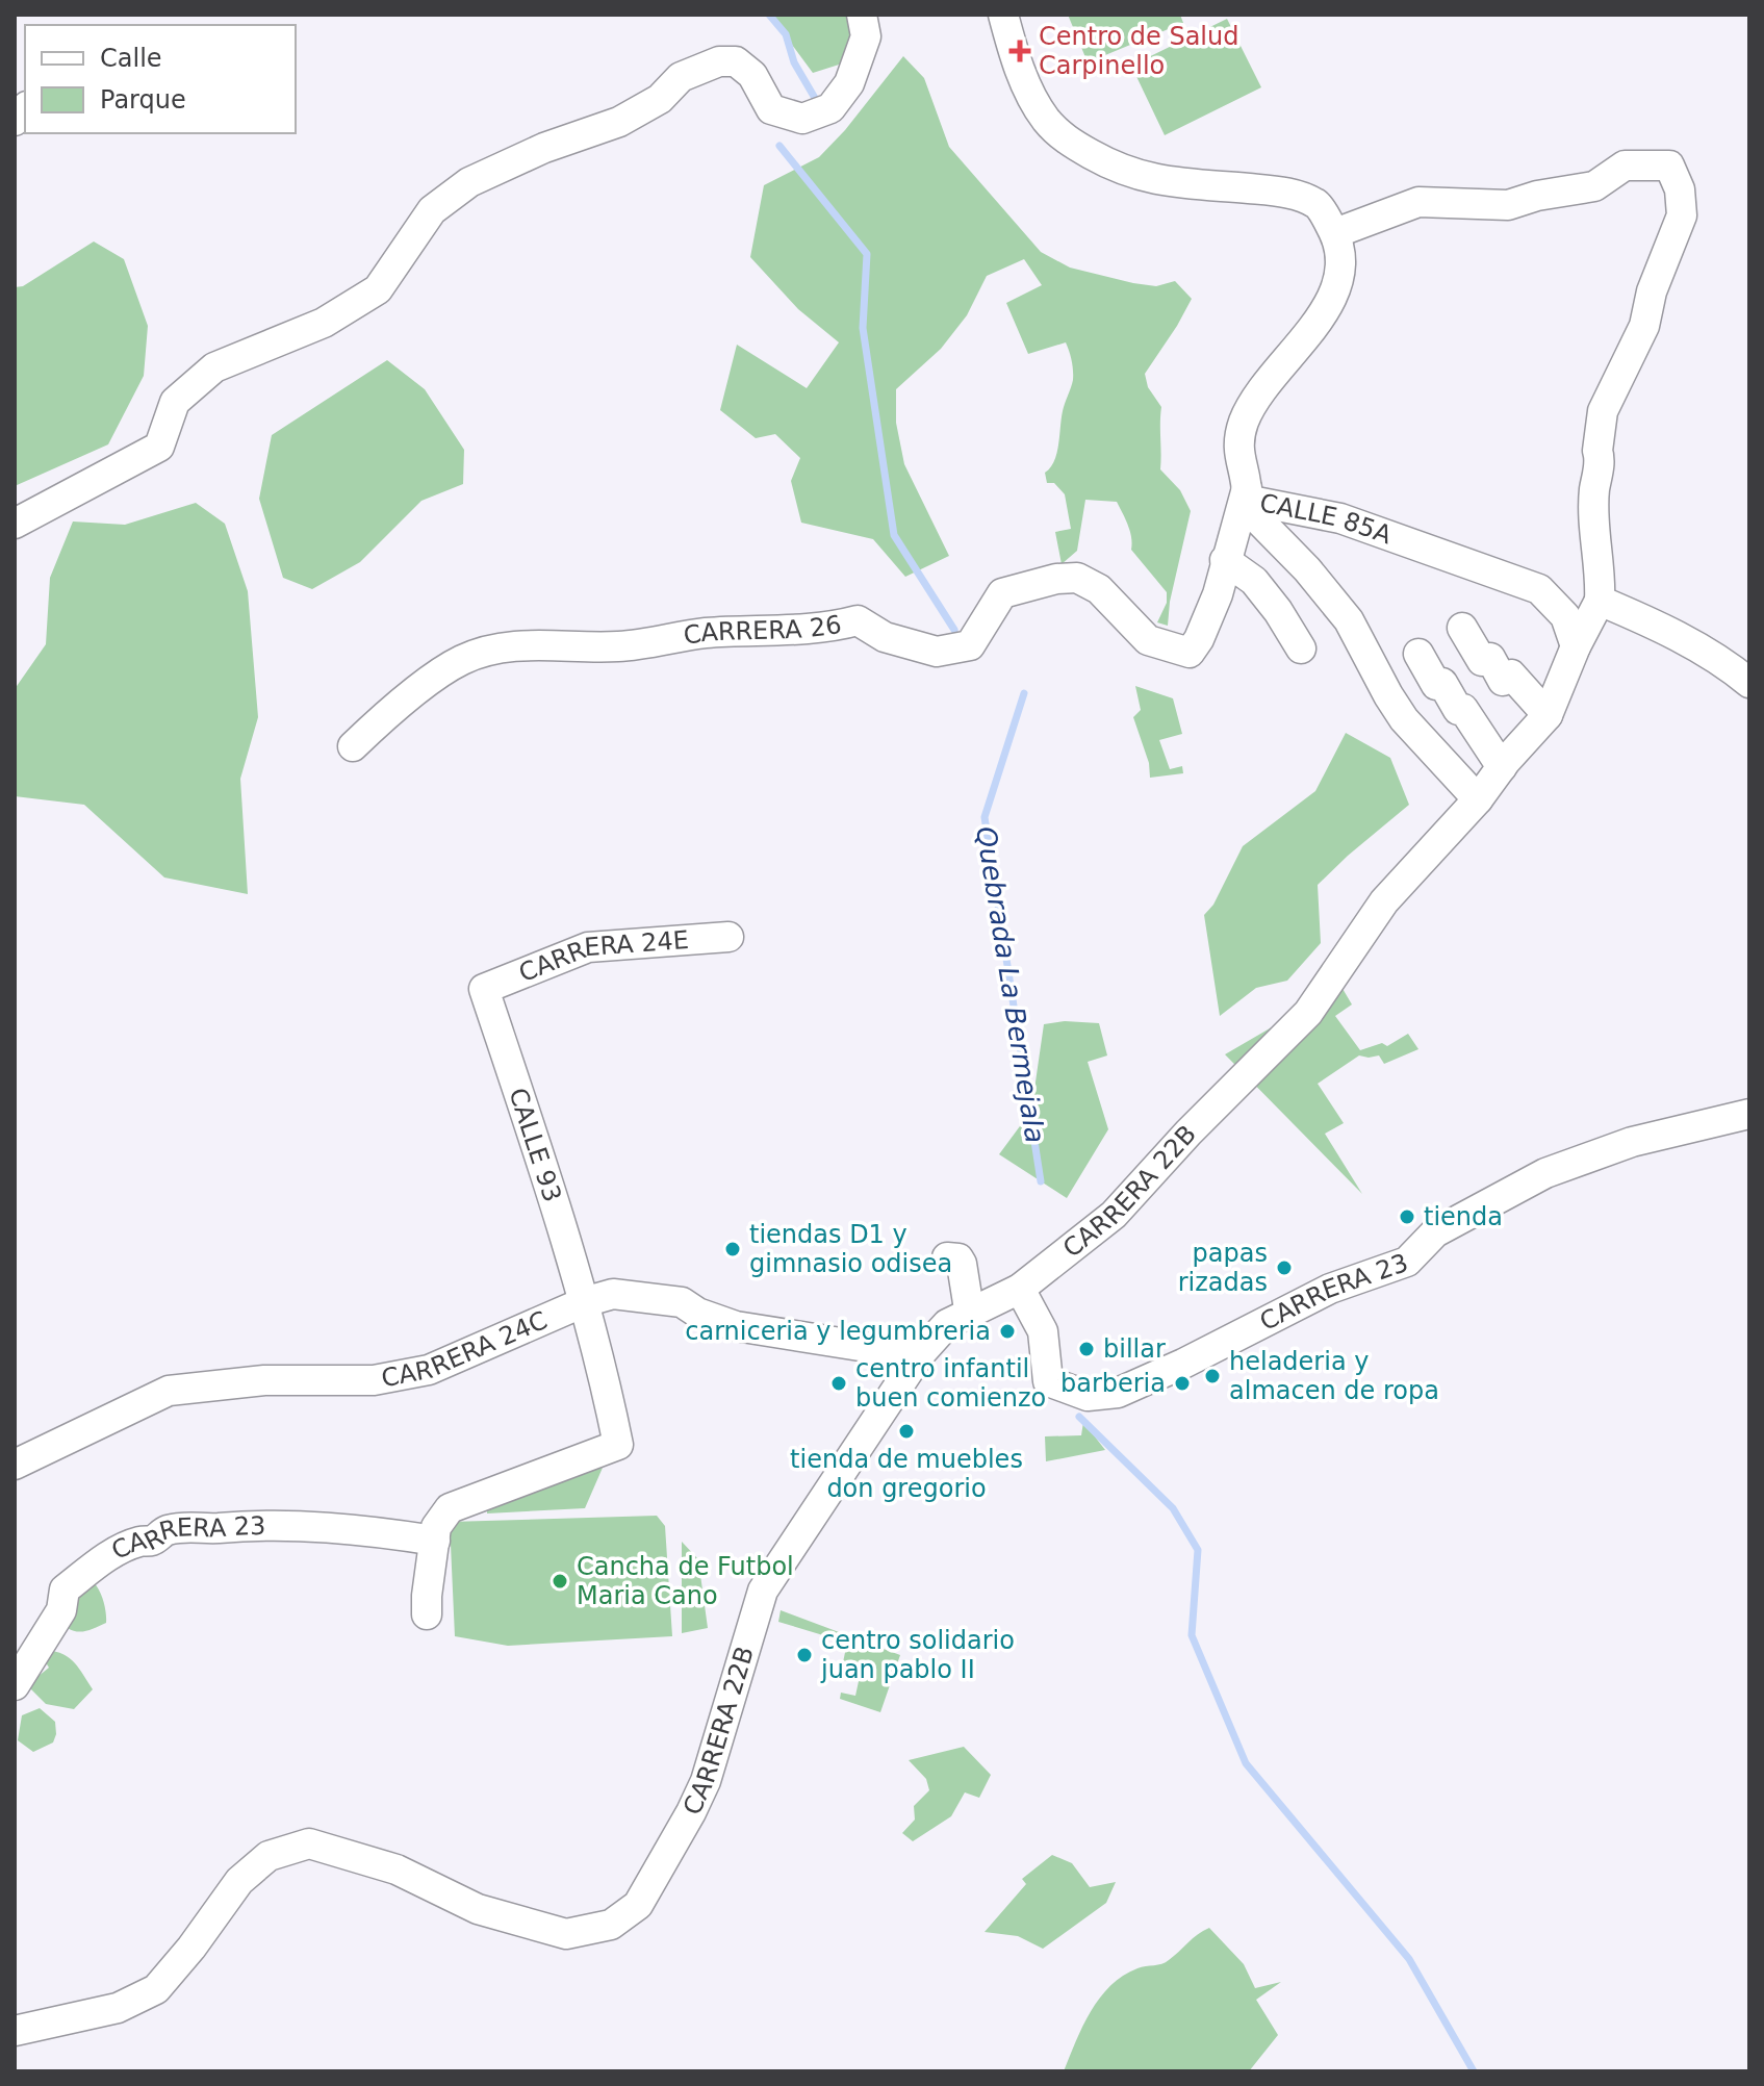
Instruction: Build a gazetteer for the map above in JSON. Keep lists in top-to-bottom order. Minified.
{"streets":{"street":["CALLE 85A","CARRERA 26","CARRERA 24E","CALLE 93","CARRERA 22B","CARRERA 23","CARRERA 24C"]},"crossings":[["CALLE 85A","CARRERA 22B"],["CARRERA 24E","CALLE 93"],["CALLE 93","CARRERA 24C"],["CARRERA 22B","CARRERA 23"],["CARRERA 22B","CARRERA 24C"]],"water":["Quebrada La Bermejala"],"places":{"health":["Centro de Salud Carpinello"],"other":["tienda","tiendas D1 y gimnasio odisea","papas rizadas","carniceria y legumbreria","billar","heladeria y almacen de ropa","centro infantil buen comienzo","barberia","tienda de muebles don gregorio","Cancha de Futbol Maria Cano","centro solidario juan pablo II"]},"legend":["Calle","Parque"]}
